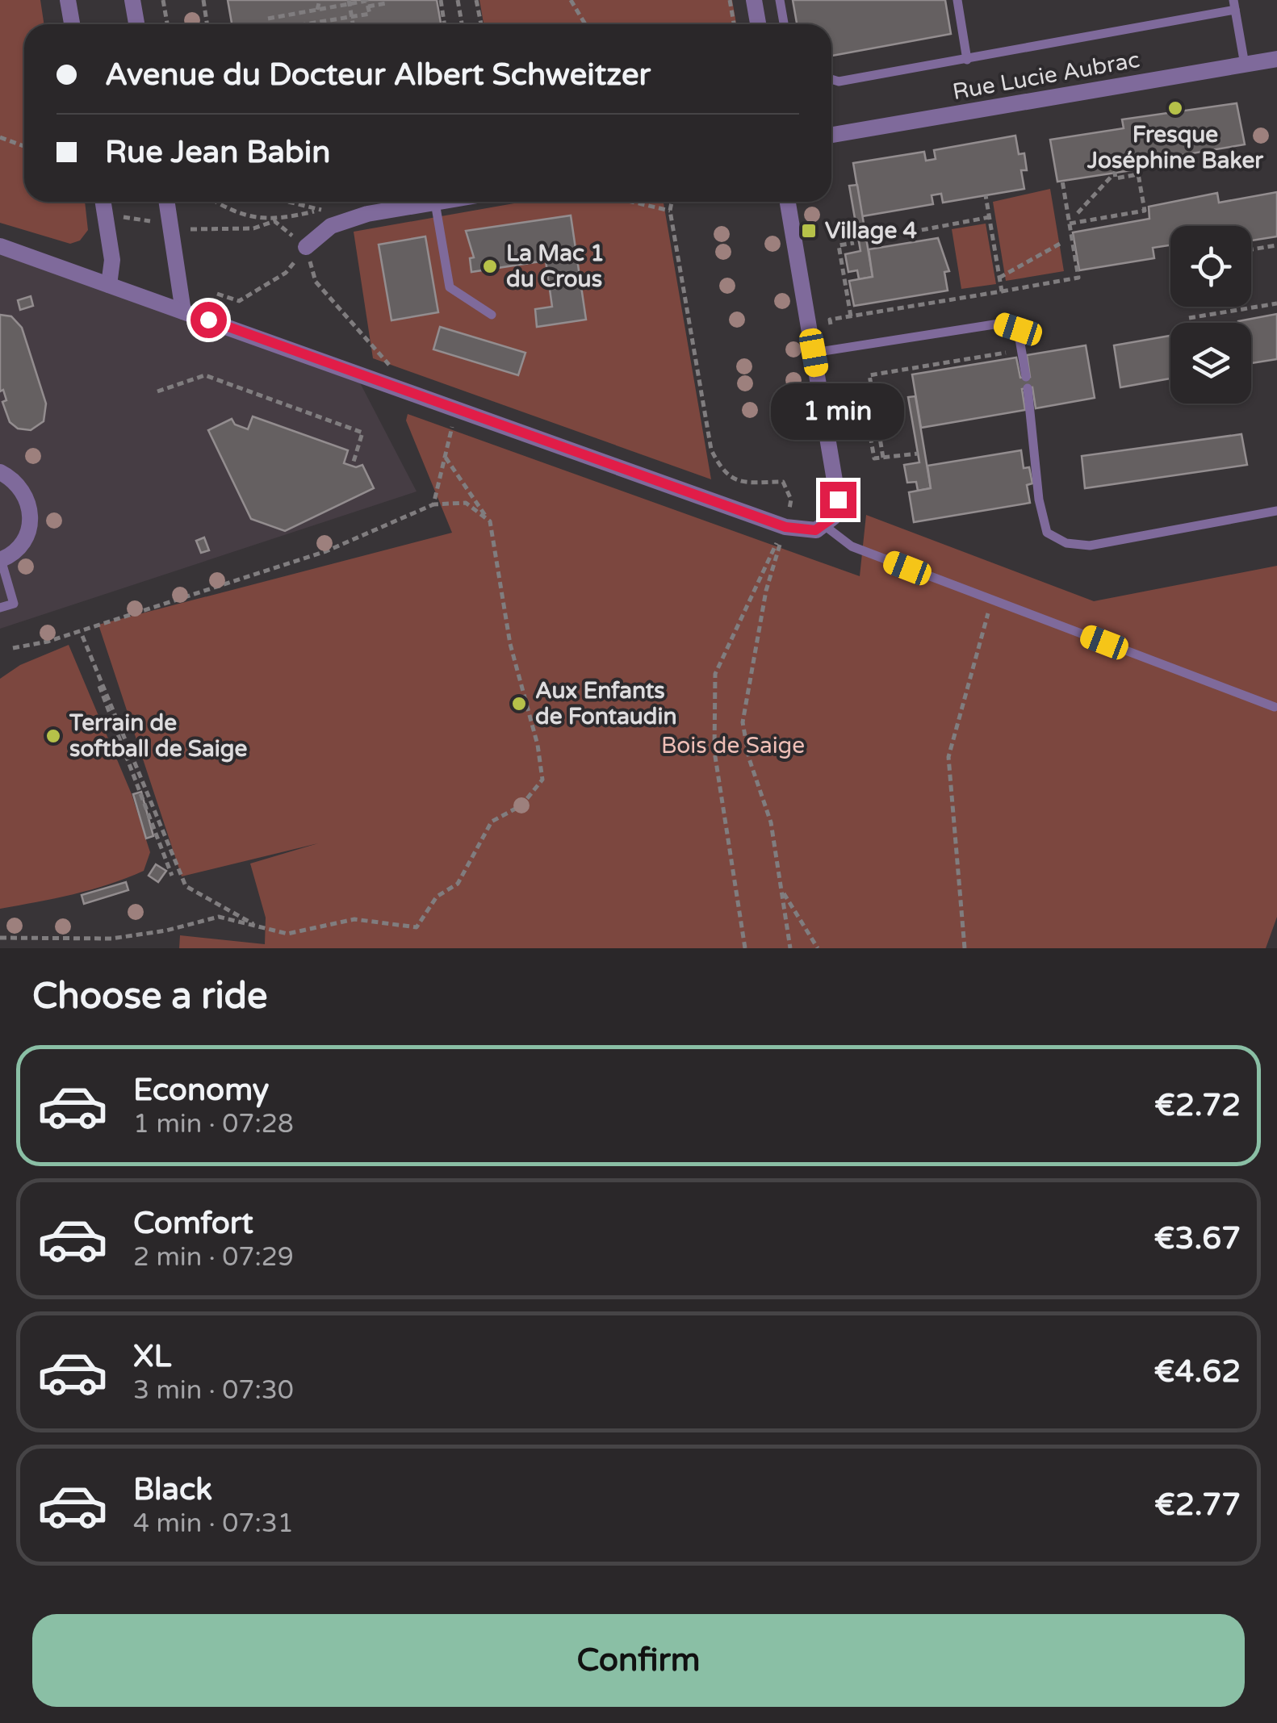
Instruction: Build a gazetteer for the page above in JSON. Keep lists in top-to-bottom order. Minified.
{"streets":{"street":["Rue Lucie Aubrac"]},"parks":["Bois de Saige"],"places":{"other":["Fresque Joséphine Baker","La Mac 1 du Crous","Aux Enfants de Fontaudin","Terrain de softball de Saige"],"transit":["Village 4"]},"page":{"banner":["Avenue du Docteur Albert Schweitzer","Rue Jean Babin"],"bubble":"1 min","heading":"Choose a ride","list":[{"name":"Economy","note":"1 min · 07:28","value":"€2.72"},{"name":"Comfort","note":"2 min · 07:29","value":"€3.67"},{"name":"XL","note":"3 min · 07:30","value":"€4.62"},{"name":"Black","note":"4 min · 07:31","value":"€2.77"}],"buttons":"Confirm"}}
